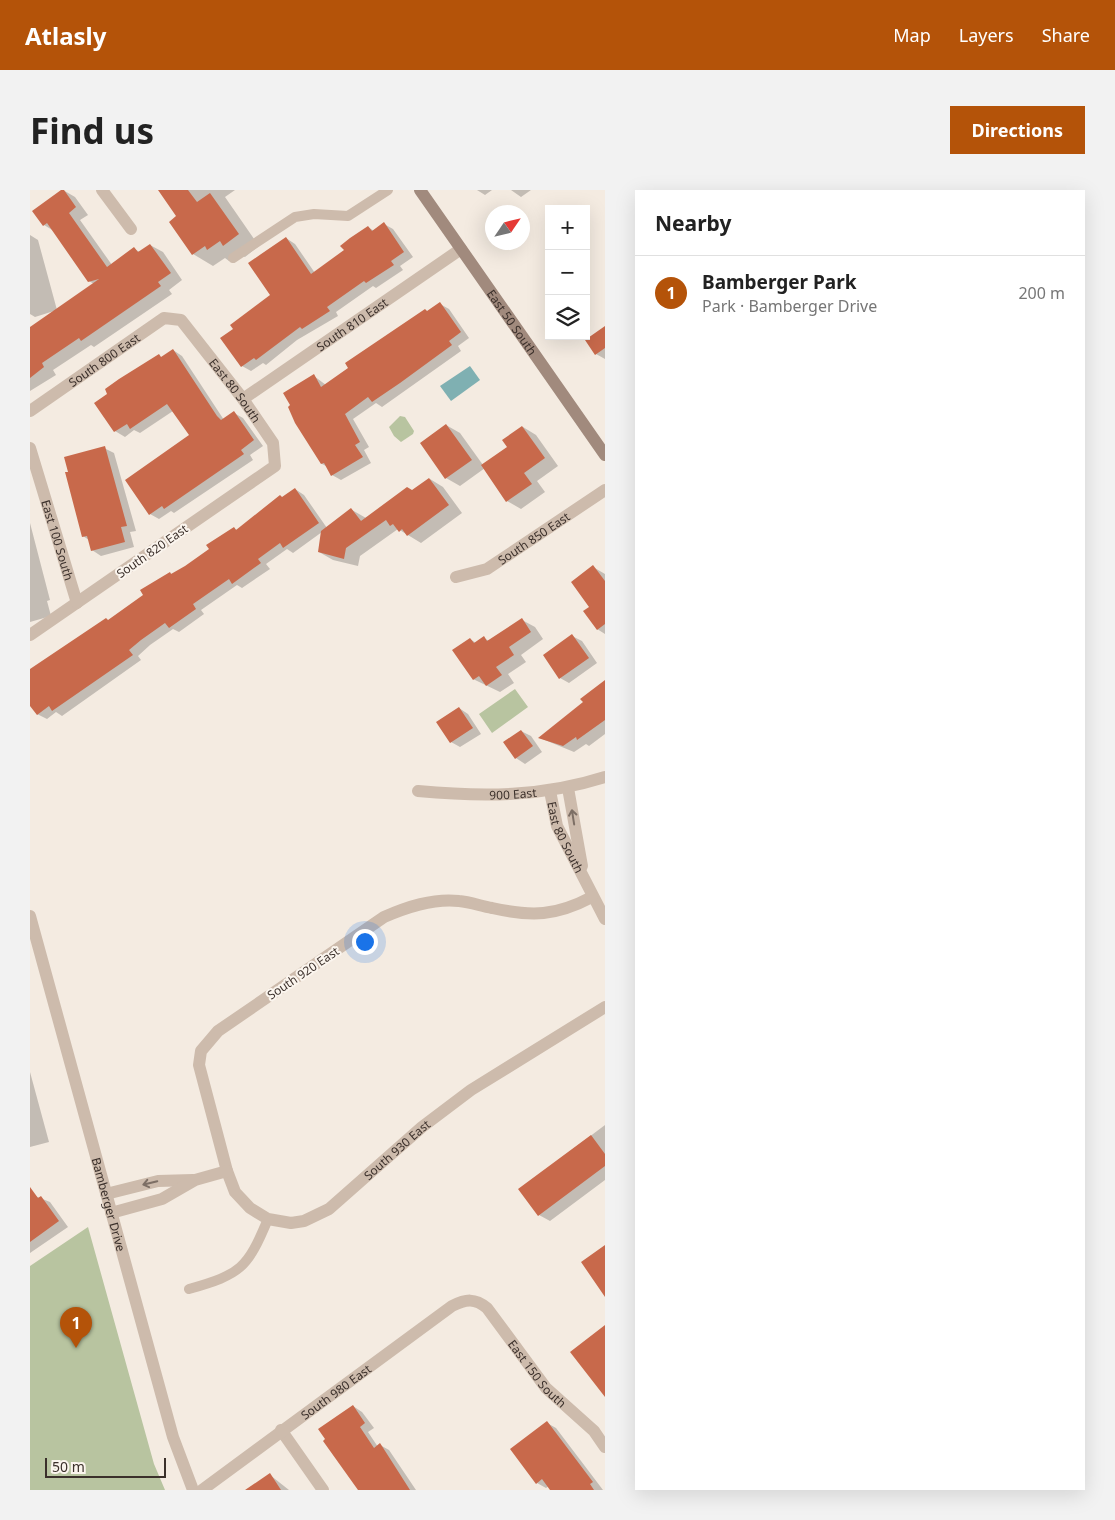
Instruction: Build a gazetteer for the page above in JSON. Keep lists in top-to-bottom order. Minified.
{"streets":{"main road":["East 50 South"],"street":["South 810 East","South 800 East","East 80 South","South 850 East","East 100 South","South 820 East","900 East","South 920 East","South 930 East","Bamberger Drive","East 150 South","South 980 East"]},"crossings":[["East 50 South","South 810 East"],["South 810 East","East 80 South"],["South 800 East","East 80 South"],["East 80 South","South 820 East"],["East 80 South","900 East"],["East 80 South","South 920 East"],["East 100 South","South 820 East"],["South 920 East","South 930 East"],["East 150 South","South 980 East"]],"scale_bar":"50 m","north":"top right","page":{"header":"Atlasly","nav":["Map","Layers","Share"],"buttons":"Directions","title":"Find us","heading":"Nearby","map_buttons":["+","−"],"list":[{"mark":"1","name":"Bamberger Park","note":"Park · Bamberger Drive","value":"200 m"}],"pins":"1","scale":"50 m"}}
